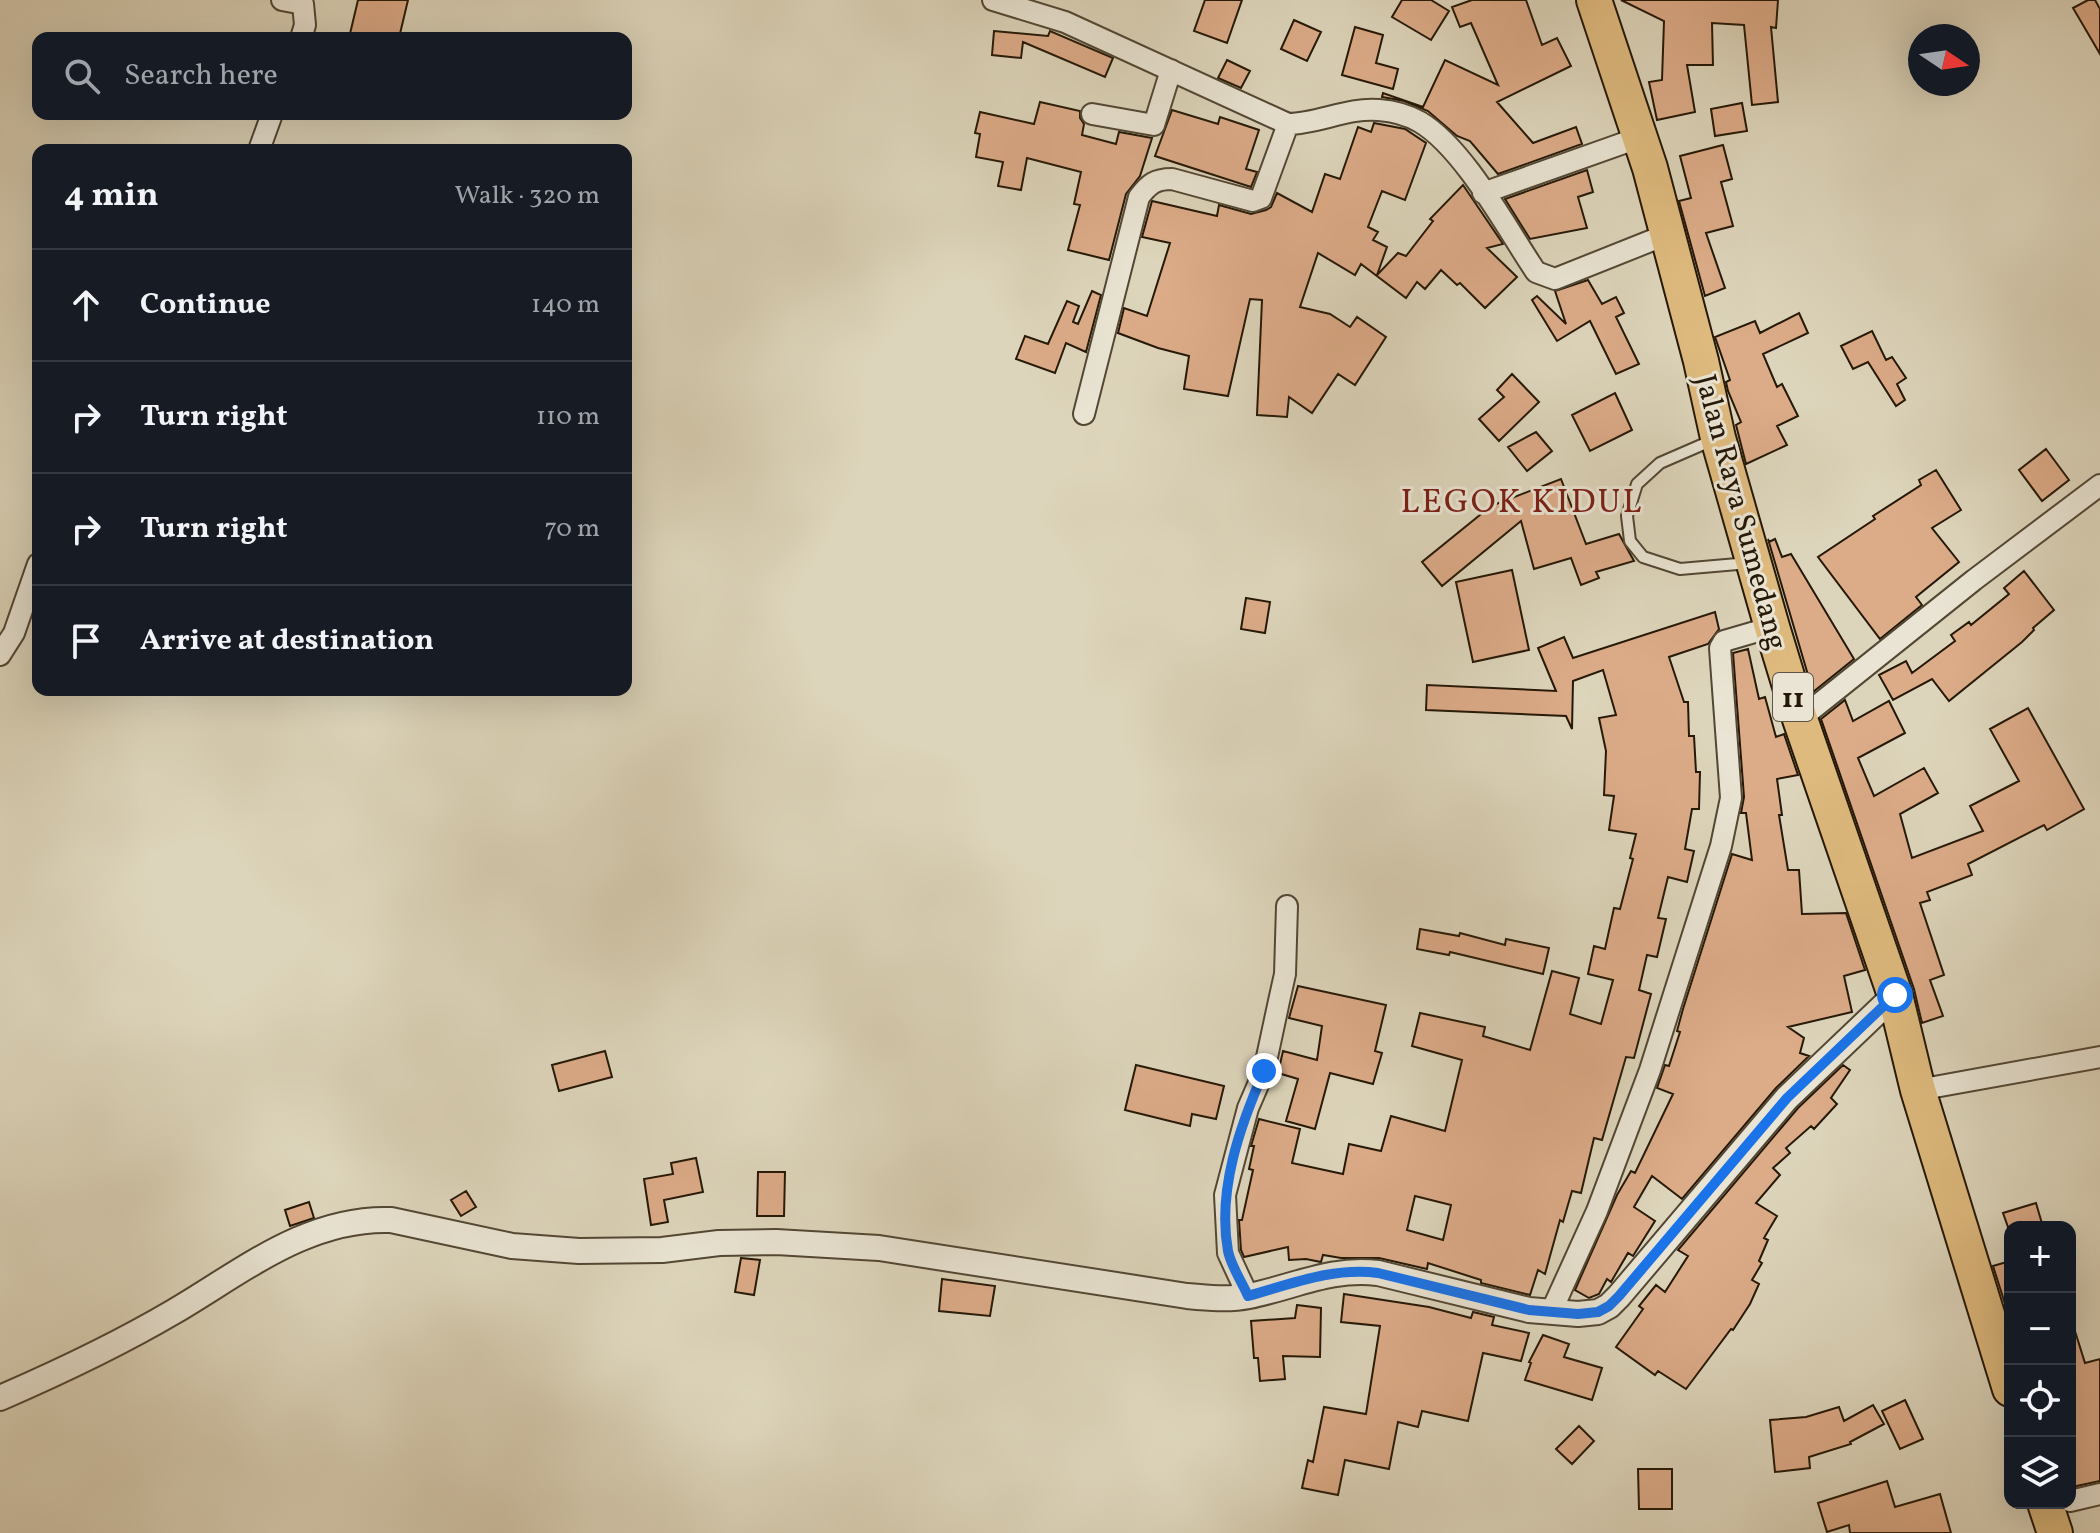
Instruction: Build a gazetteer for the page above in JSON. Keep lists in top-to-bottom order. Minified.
{"streets":{"highway":["Jalan Raya Sumedang","11"]},"districts":["LEGOK KIDUL"],"north":"right","page":{"search":"Search here","heading":["4 min","Walk · 320 m"],"list":[["Continue","140 m"],["Turn right","110 m"],["Turn right","70 m"],"Arrive at destination"],"map_buttons":["+","−"]}}
